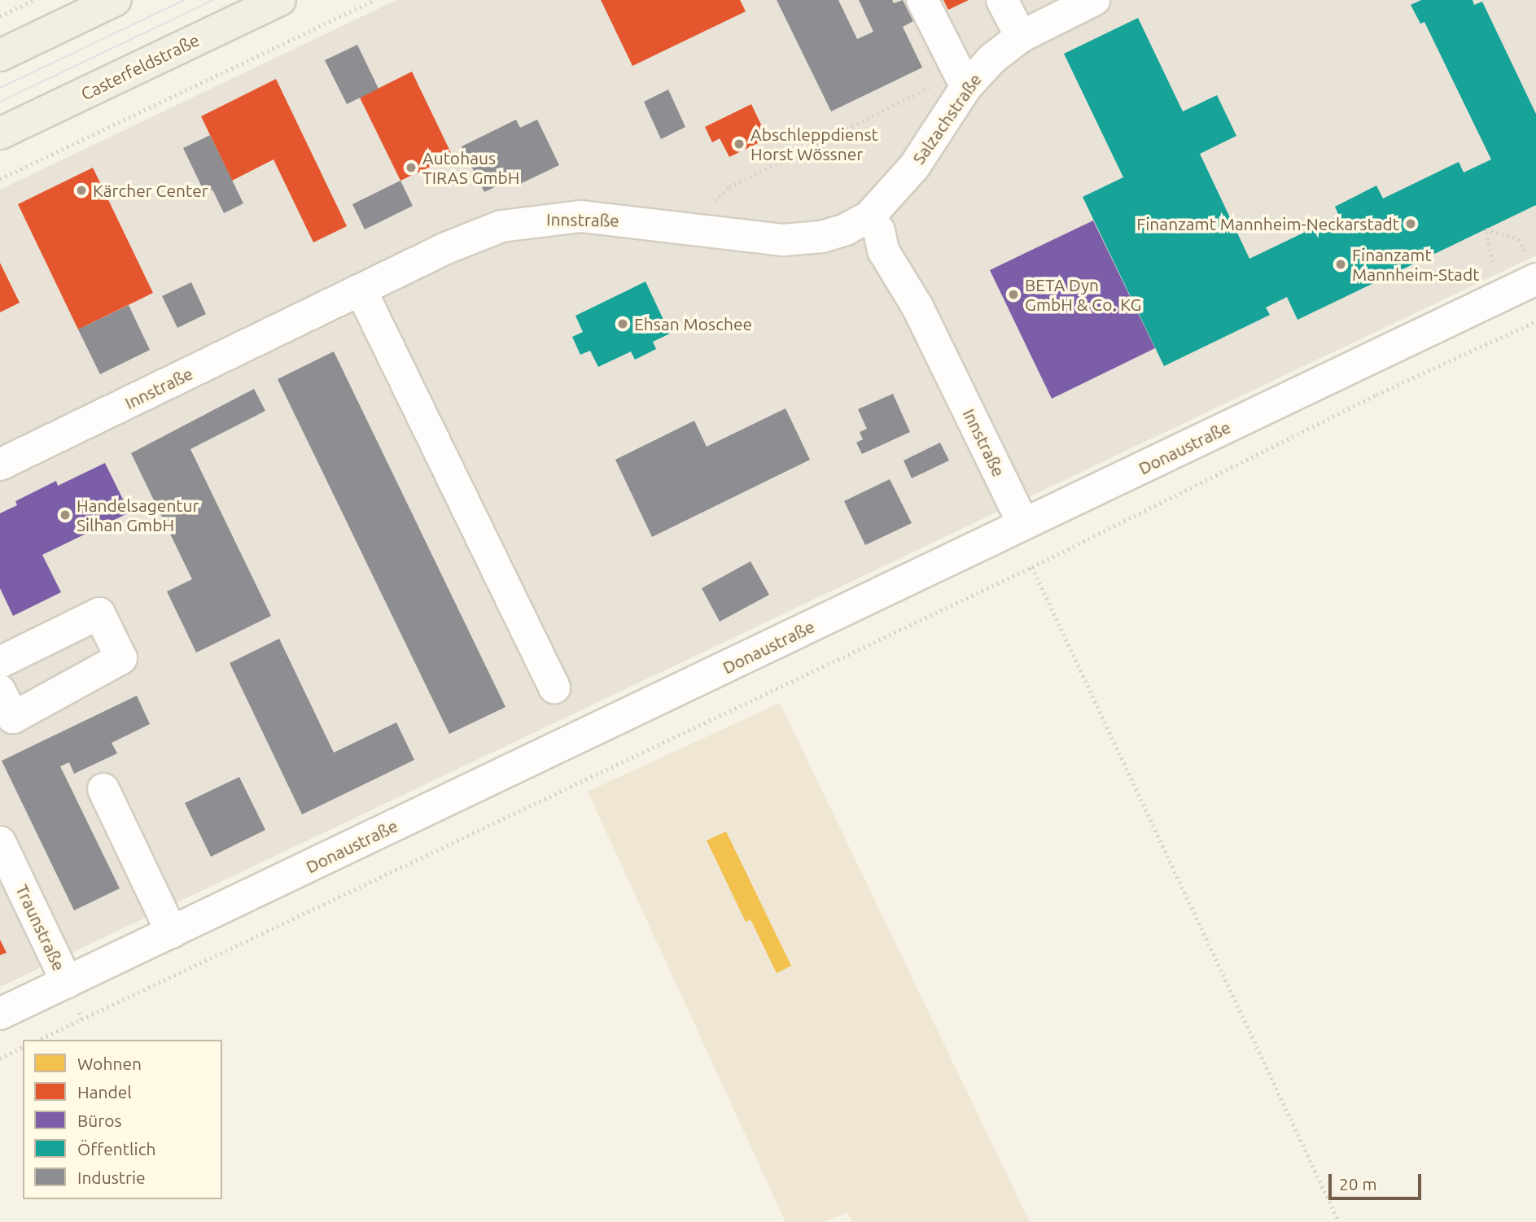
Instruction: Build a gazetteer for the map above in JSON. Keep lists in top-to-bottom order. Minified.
{"streets":{"main road":["Casterfeldstraße"],"street":["Salzachstraße","Innstraße","Donaustraße","Traunstraße"]},"crossings":[["Salzachstraße","Innstraße"],["Innstraße","Donaustraße"],["Donaustraße","Traunstraße"]],"places":["Abschleppdienst Horst Wössner","Autohaus TIRAS GmbH","Kärcher Center","Finanzamt Mannheim-Neckarstadt","Finanzamt Mannheim-Stadt","BETA Dyn GmbH & Co. KG","Ehsan Moschee","Handelsagentur Silhan GmbH"],"legend":["Wohnen","Handel","Büros","Öffentlich","Industrie"],"scale_bar":"20 m"}
